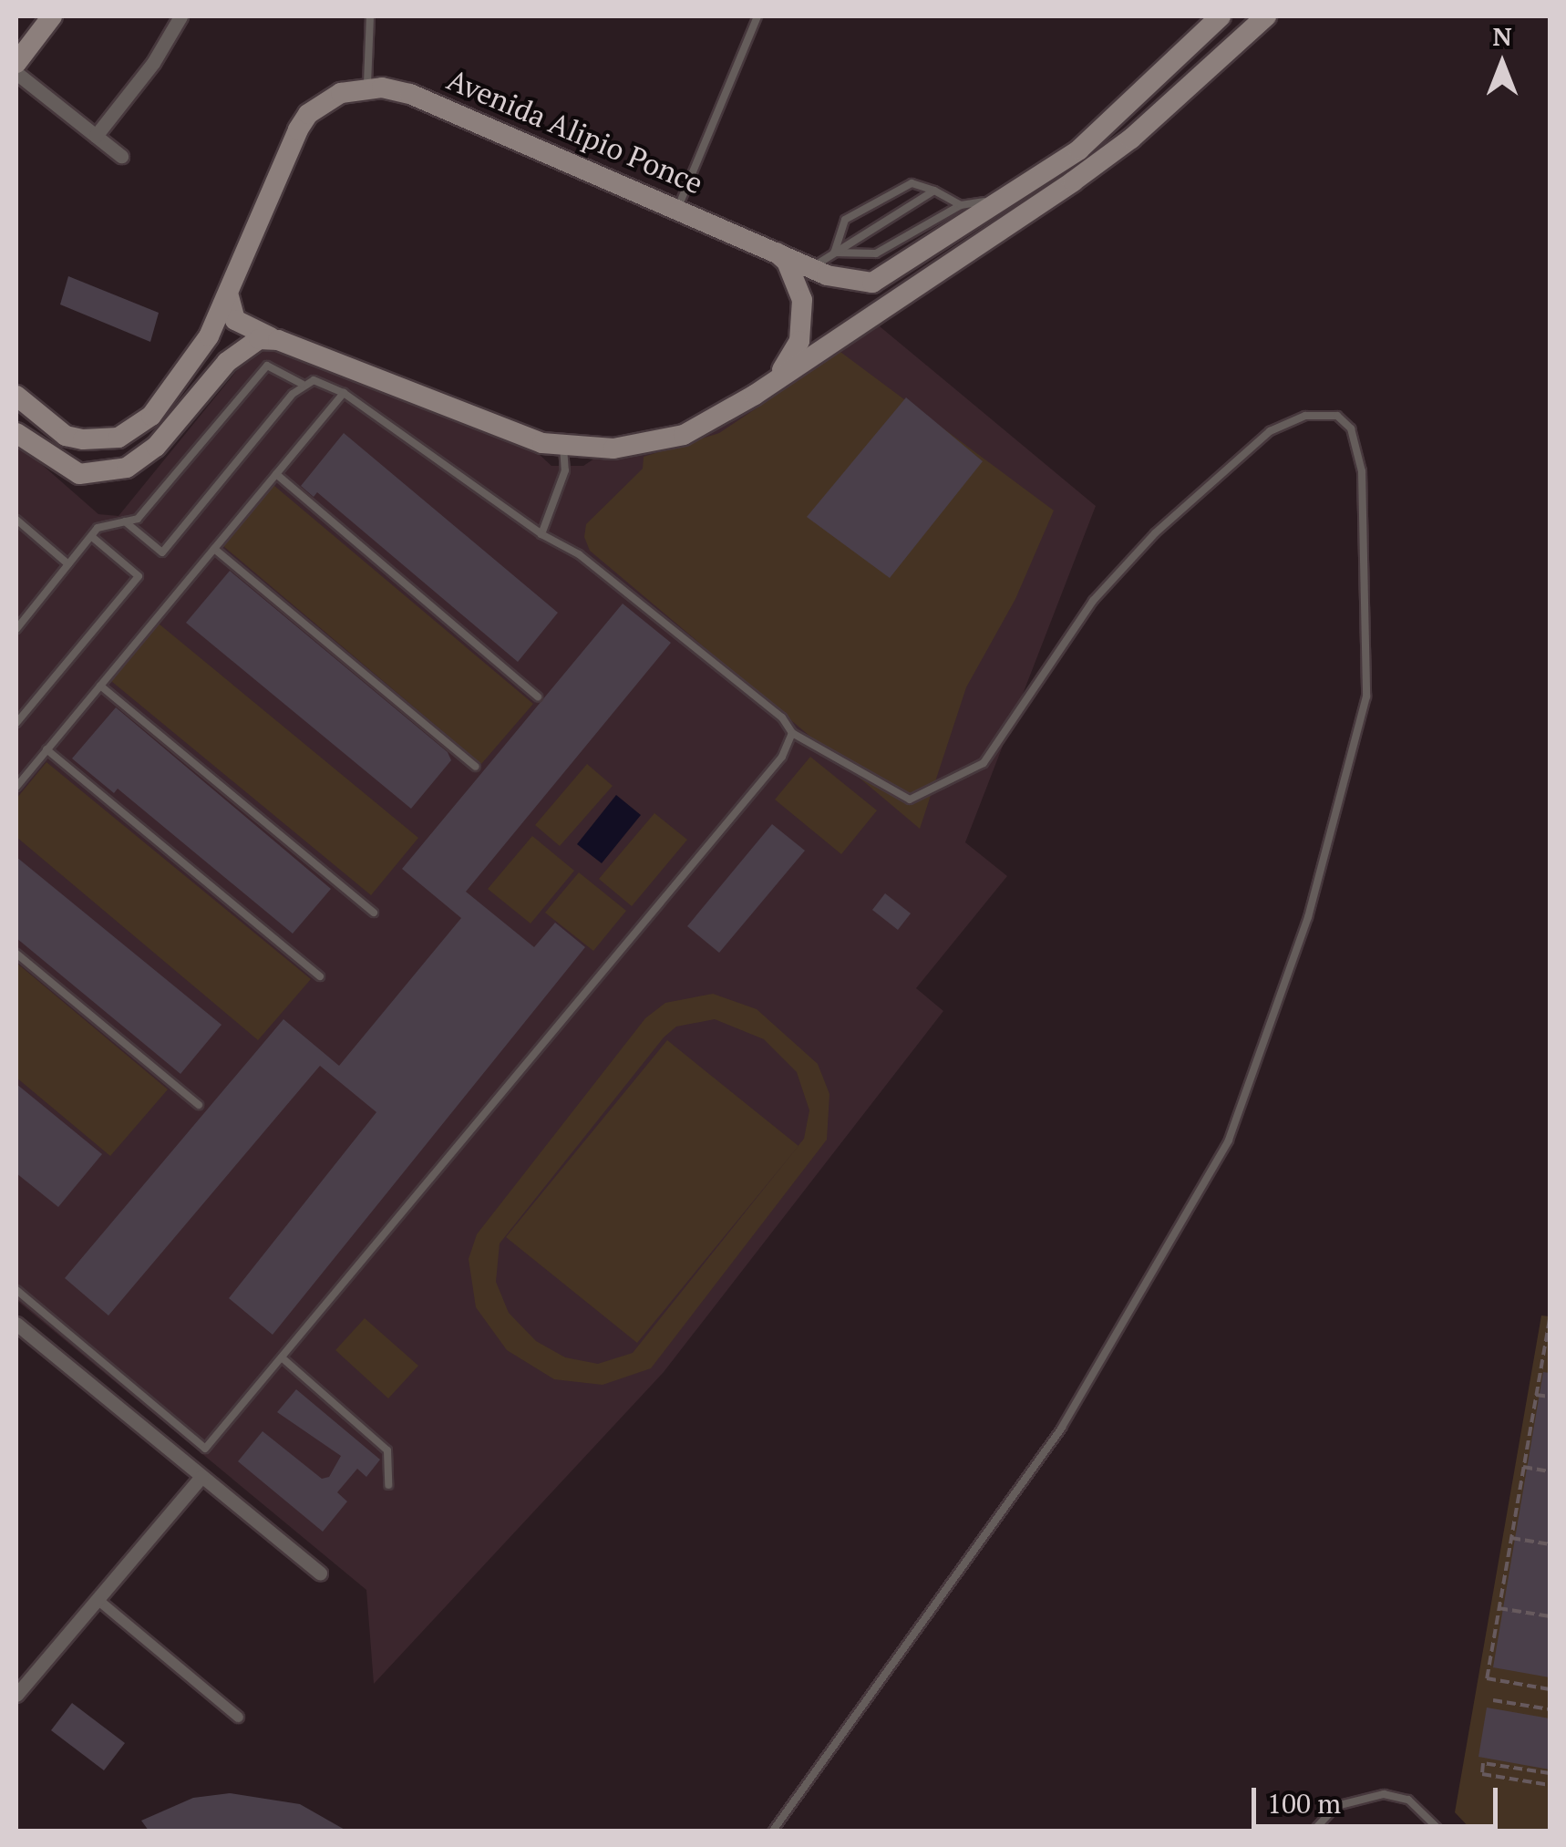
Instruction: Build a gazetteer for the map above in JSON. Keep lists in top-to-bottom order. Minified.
{"streets":{"main road":["Avenida Alipio Ponce"]},"scale_bar":"100 m","north":"top"}
